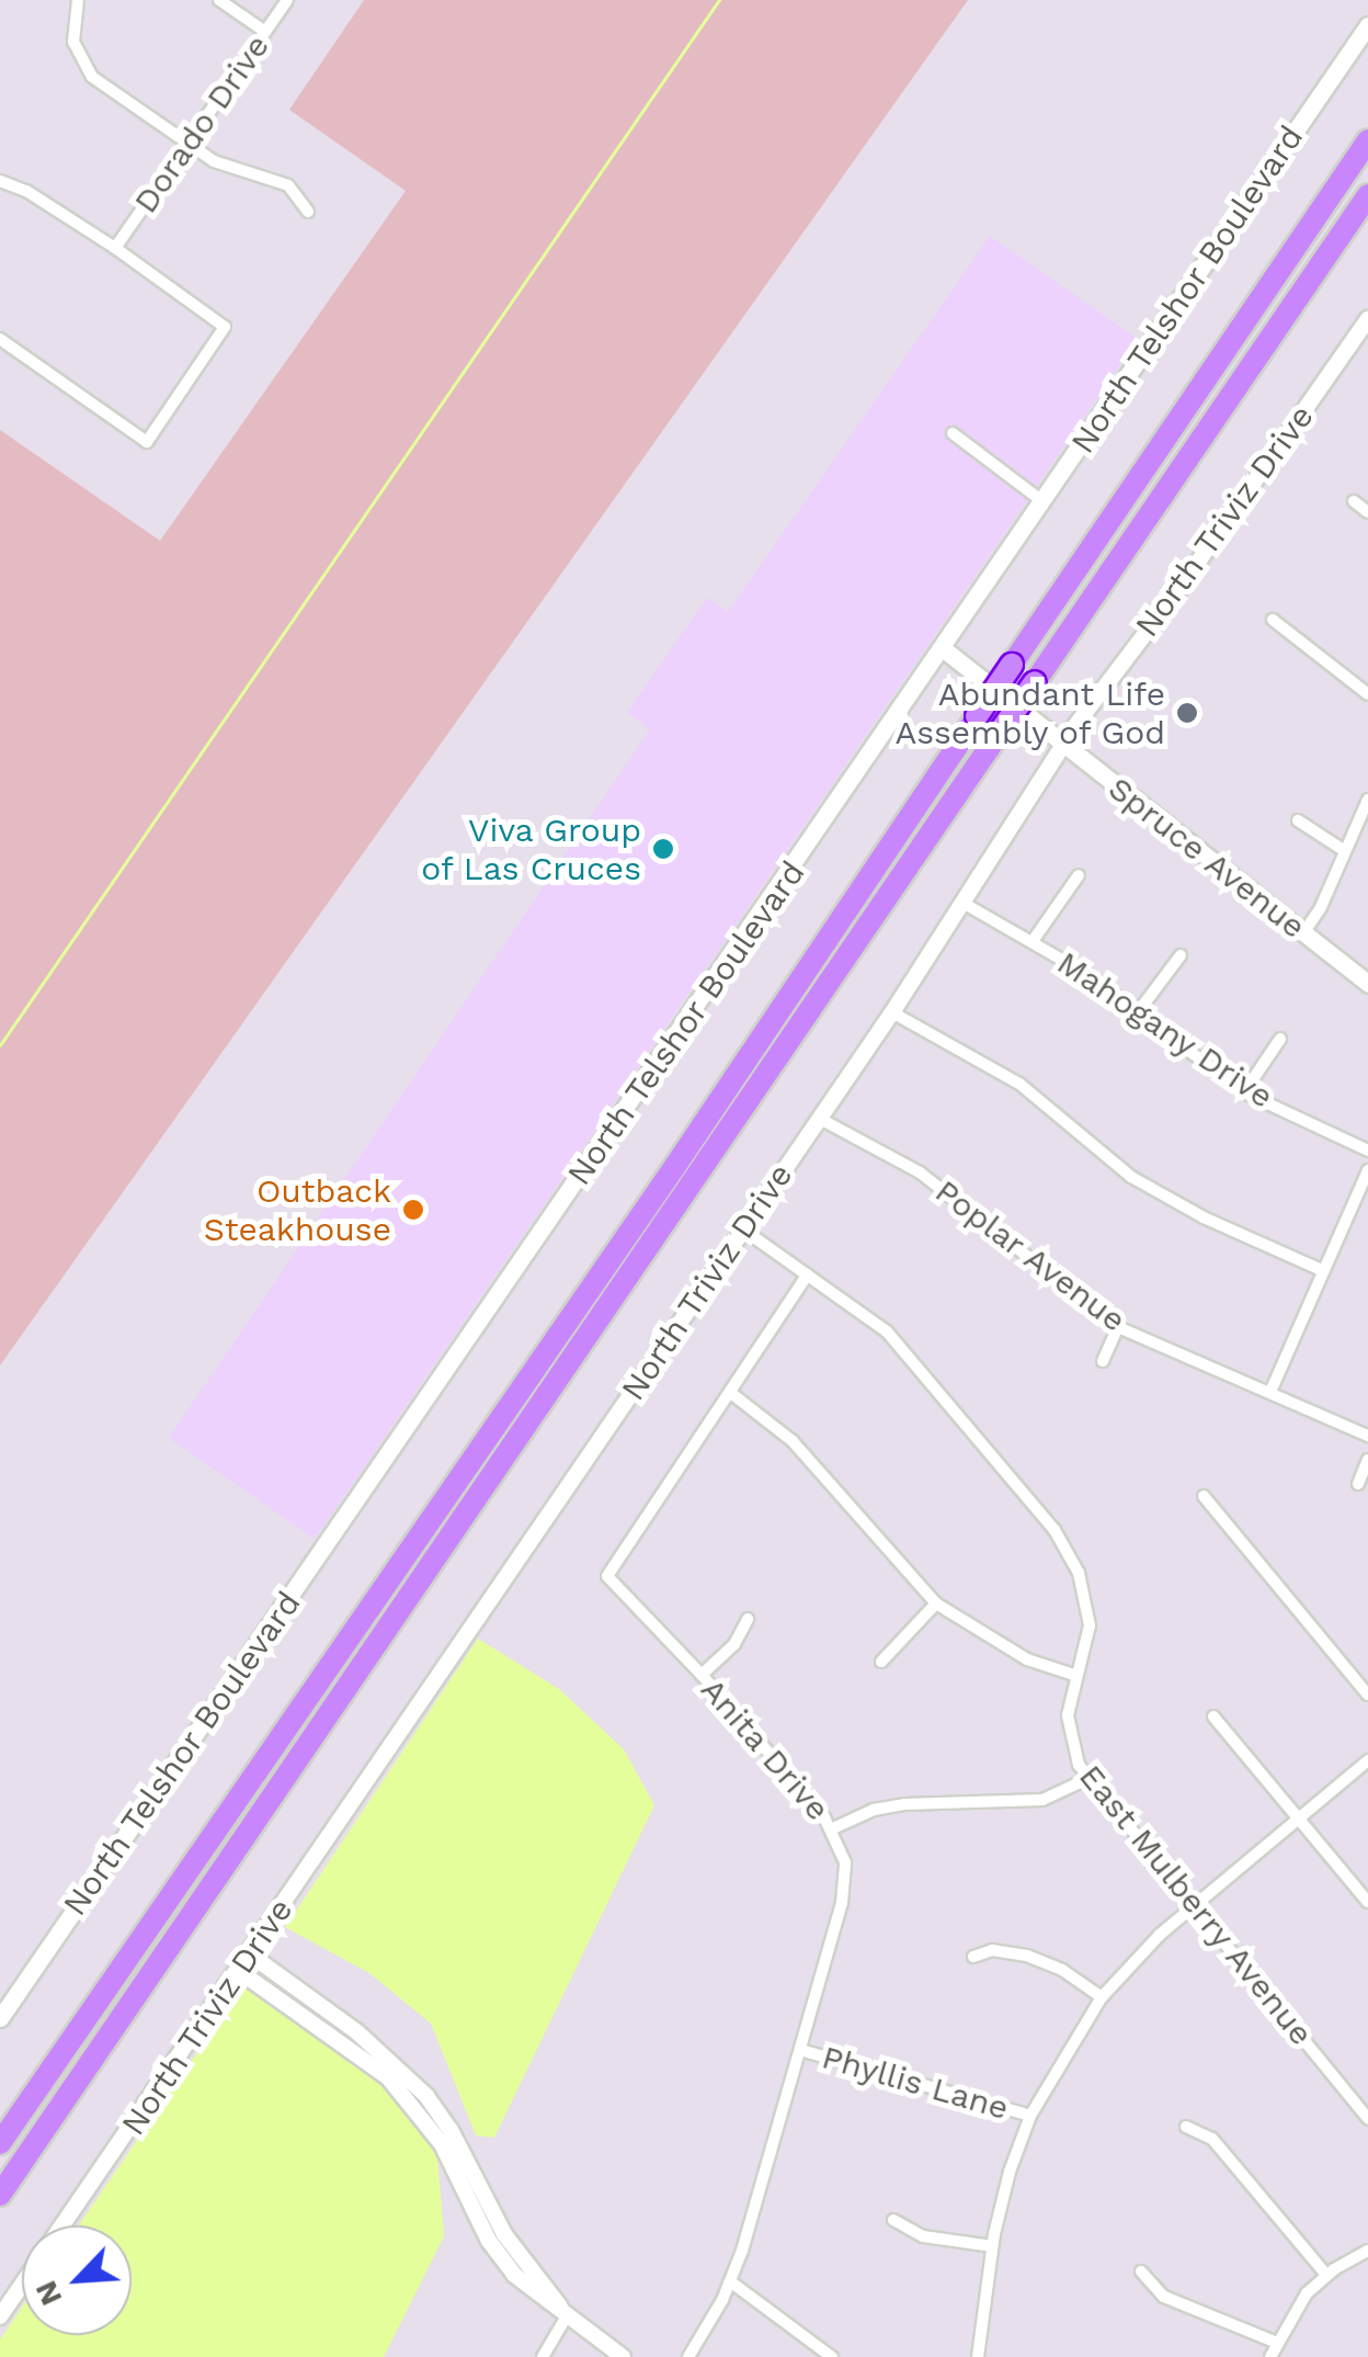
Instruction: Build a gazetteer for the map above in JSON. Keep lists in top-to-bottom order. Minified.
{"streets":{"main road":["North Telshor Boulevard","Spruce Avenue"],"street":["Dorado Drive","North Triviz Drive","Mahogany Drive","Poplar Avenue","Anita Drive","East Mulberry Avenue","Phyllis Lane"]},"crossings":[["North Telshor Boulevard","Spruce Avenue"],["North Triviz Drive","Spruce Avenue"],["North Triviz Drive","Mahogany Drive"],["North Triviz Drive","Poplar Avenue"],["North Triviz Drive","East Mulberry Avenue"],["Anita Drive","East Mulberry Avenue"],["Anita Drive","Phyllis Lane"]],"places":["Abundant Life Assembly of God","Viva Group of Las Cruces","Outback Steakhouse"],"north":"bottom left"}
